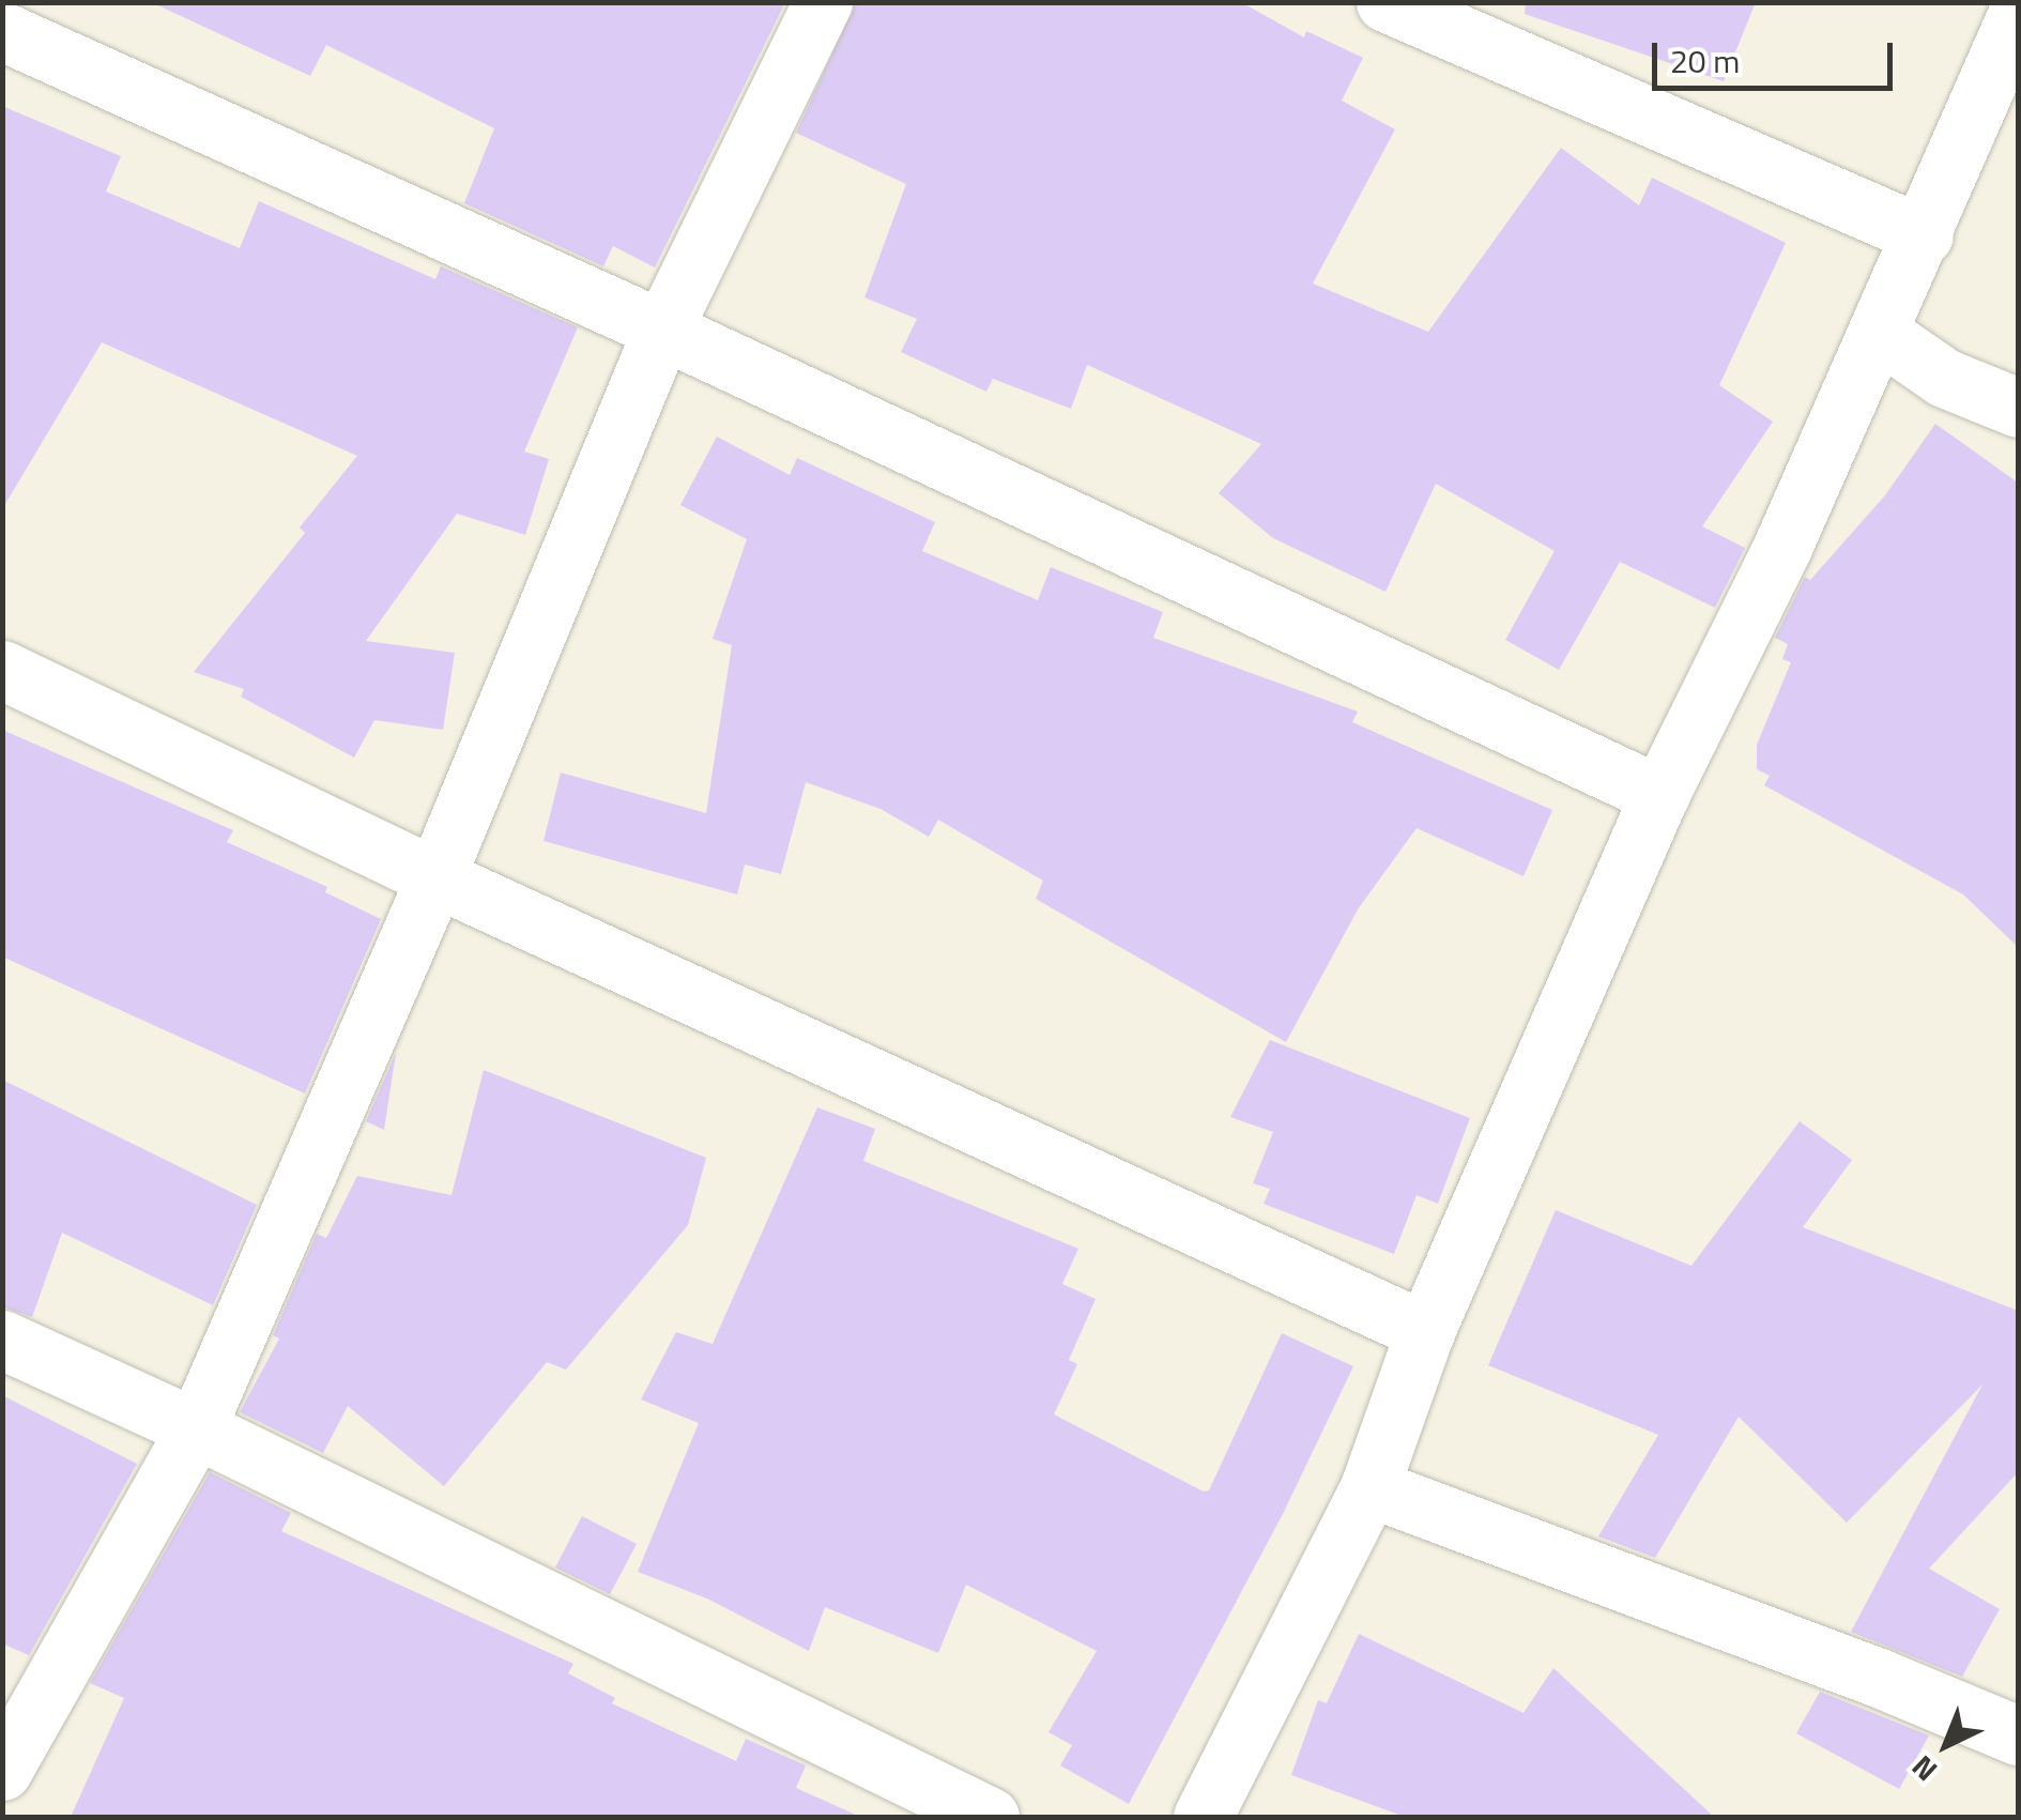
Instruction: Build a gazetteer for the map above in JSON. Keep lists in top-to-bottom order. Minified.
{"scale_bar":"20 m","north":"bottom left"}
